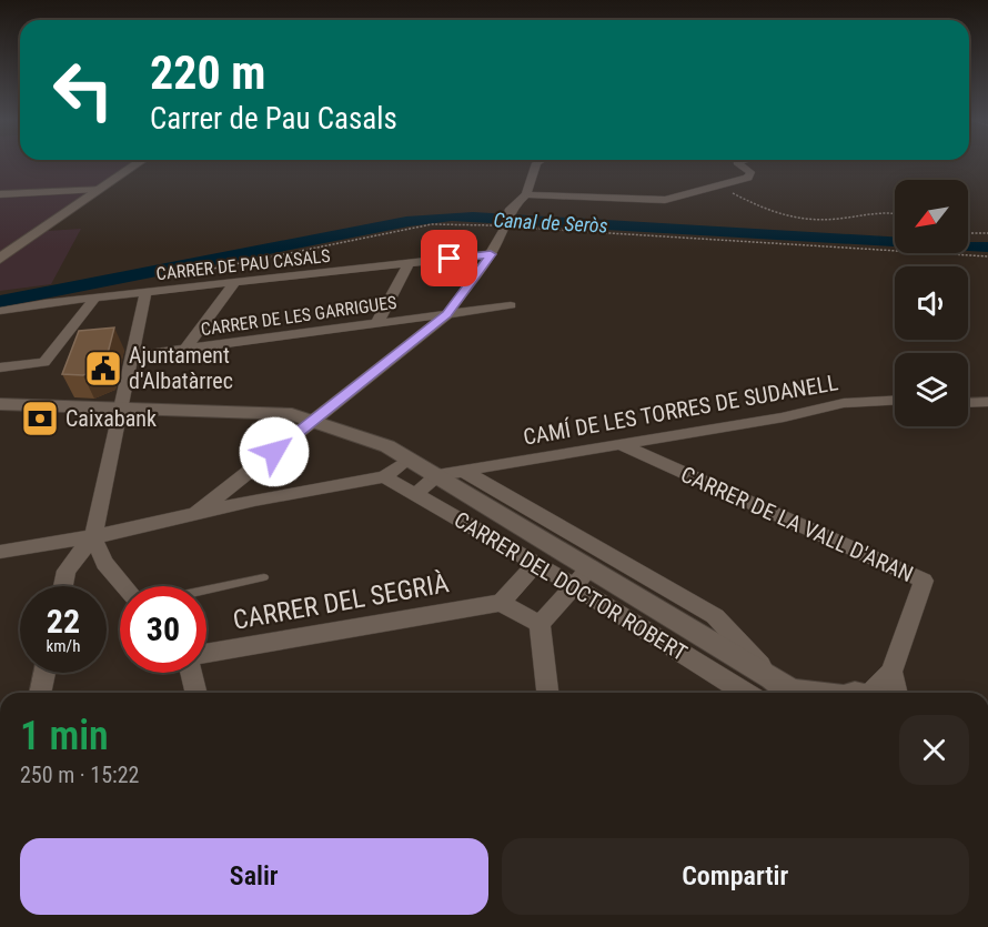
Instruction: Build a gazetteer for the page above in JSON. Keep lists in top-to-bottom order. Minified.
{"streets":{"street":["CARRER DE PAU CASALS","CARRER DE LES GARRIGUES","CAMÍ DE LES TORRES DE SUDANELL","CARRER DE LA VALL D'ARAN","CARRER DEL DOCTOR ROBERT","CARRER DEL SEGRIÀ"]},"crossings":[["CAMÍ DE LES TORRES DE SUDANELL","CARRER DE LA VALL D'ARAN"],["CAMÍ DE LES TORRES DE SUDANELL","CARRER DEL DOCTOR ROBERT"]],"water":["Canal de Seròs"],"places":{"public building":["Ajuntament d'Albatàrrec"],"bank":["Caixabank"]},"north":"bottom left","page":{"turn":["220 m","Carrer de Pau Casals"],"speed":"22 km/h","limit":"30","heading":["1 min","250 m · 15:22"],"buttons":["Salir","Compartir"]}}
